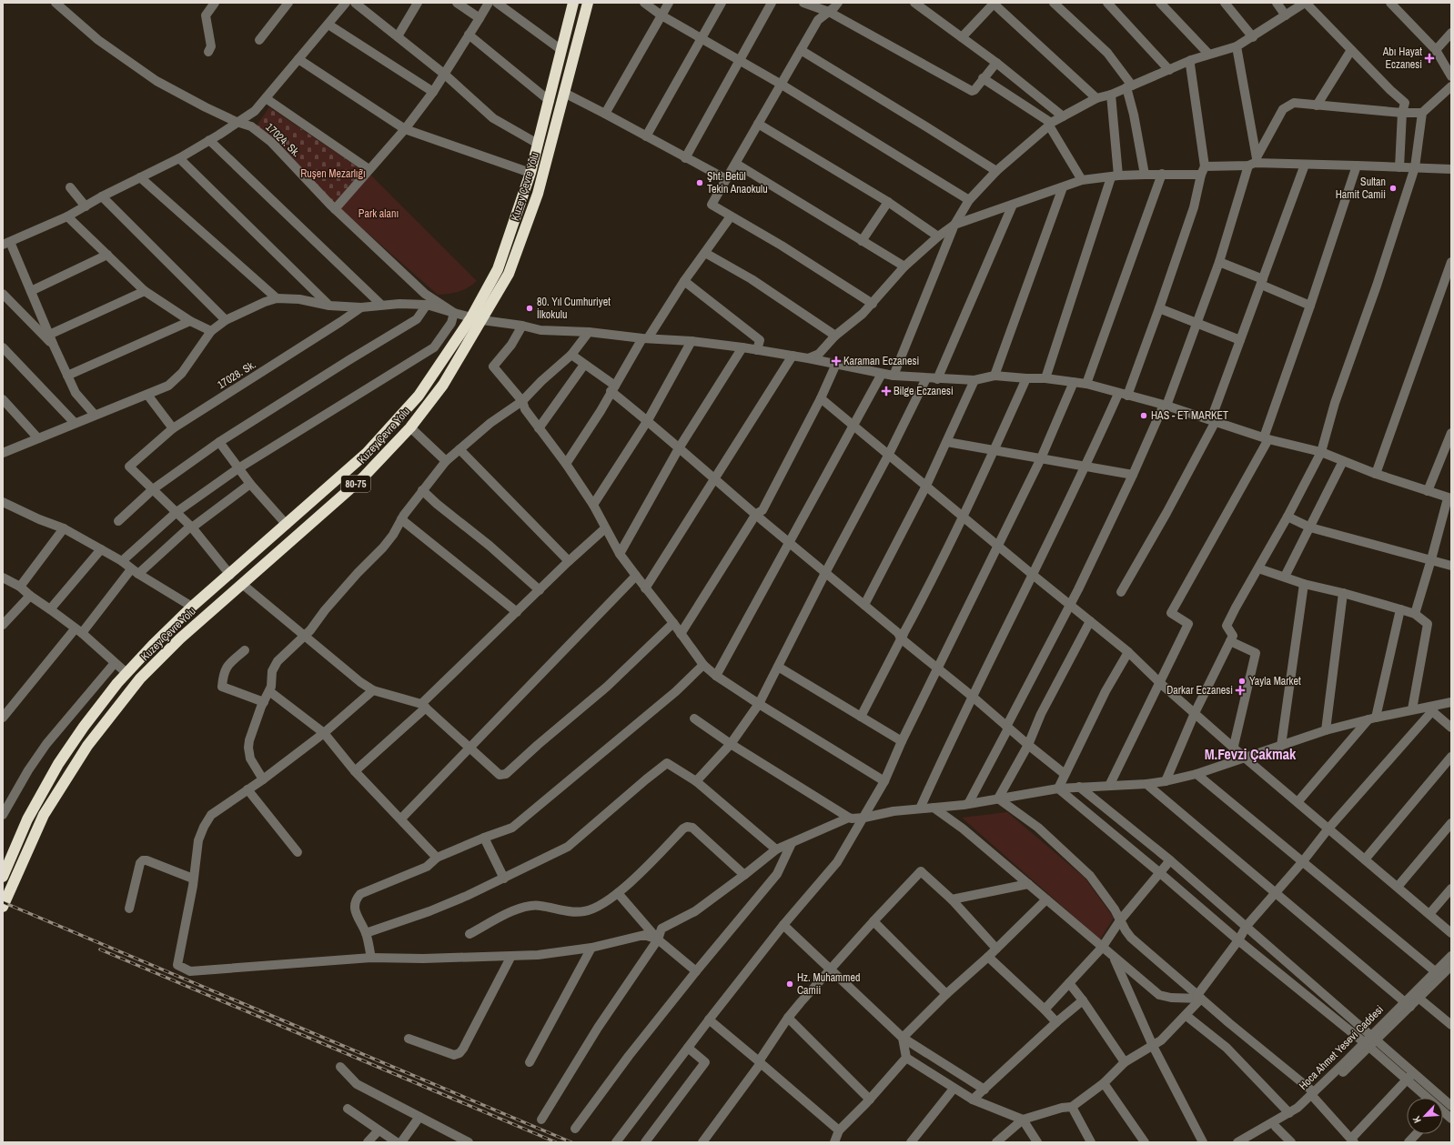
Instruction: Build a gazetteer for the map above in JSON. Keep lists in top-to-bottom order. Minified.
{"streets":{"highway":["Kuzey Çevre Yolu","80-75"],"street":["17024. Sk.","17028. Sk.","Hoca Ahmet Yesevi Caddesi"]},"districts":["M.Fevzi Çakmak"],"parks":["Ruşen Mezarlığı","Park alanı"],"places":{"health":["Abı Hayat Eczanesi","Karaman Eczanesi","Bilge Eczanesi","Darkar Eczanesi"],"other":["Şht. Betül Tekin Anaokulu","Sultan Hamit Camii","80. Yıl Cumhuriyet İlkokulu","HAS - ET MARKET","Yayla Market","Hz. Muhammed Camii"]},"north":"bottom left"}
